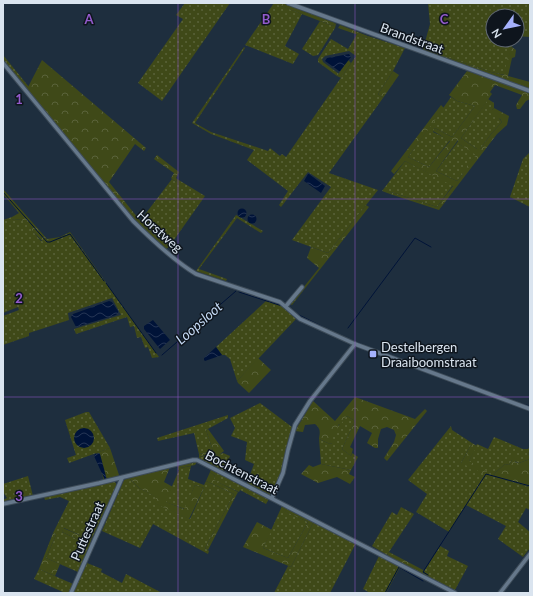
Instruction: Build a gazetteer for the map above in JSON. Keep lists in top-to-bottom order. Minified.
{"streets":{"street":["Brandstraat","Horstweg","Bochtenstraat","Puttestraat"]},"crossings":[["Bochtenstraat","Puttestraat"]],"water":["Loopsloot"],"places":{"transit":["Destelbergen Draaiboomstraat"]},"north":"bottom left","grid":{"columns":["A","B","C"],"rows":["1","2","3"]}}
